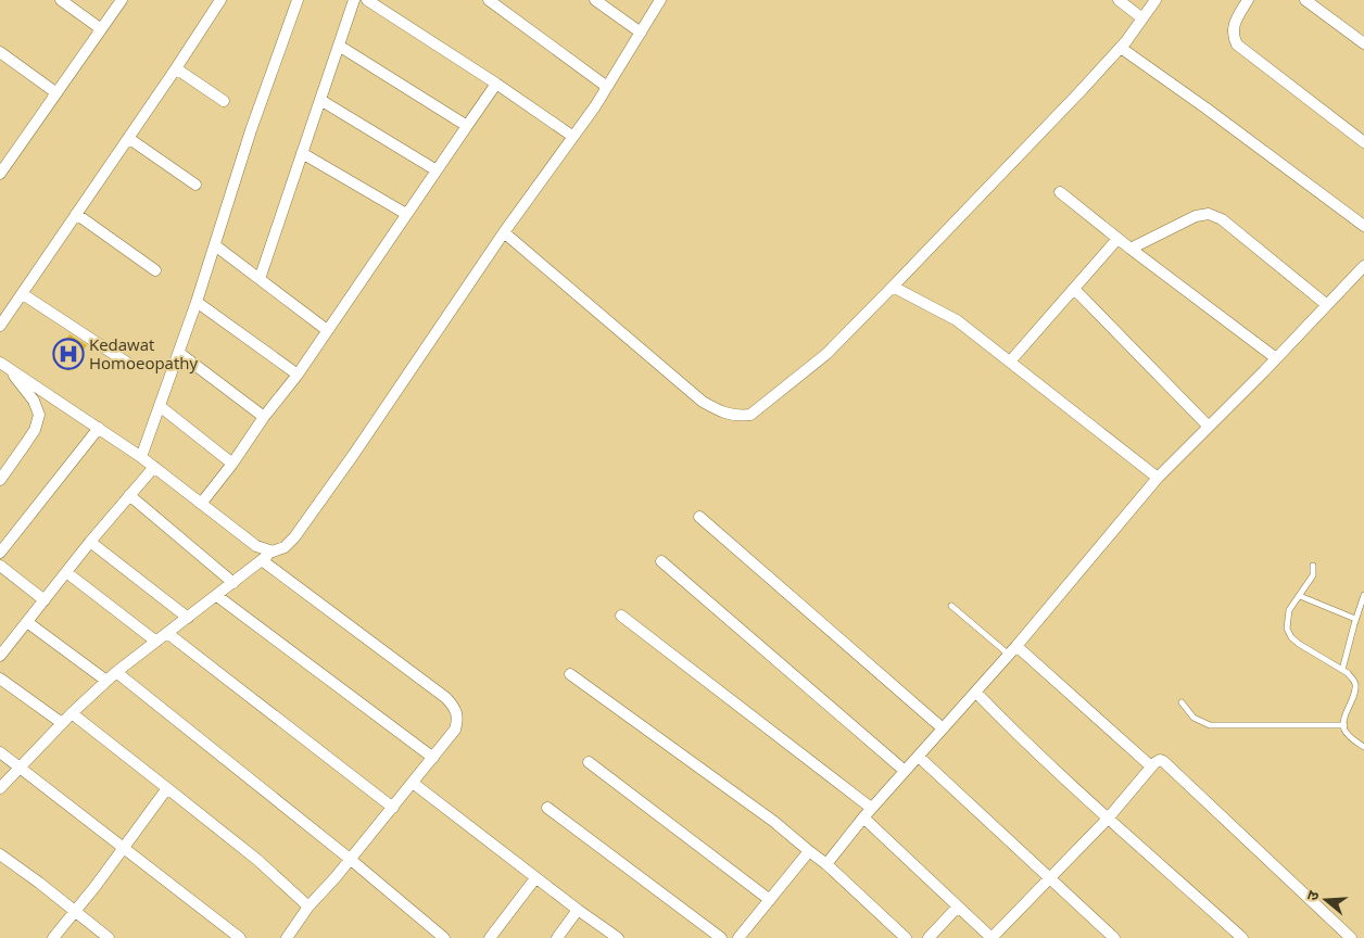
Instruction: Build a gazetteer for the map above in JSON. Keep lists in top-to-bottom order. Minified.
{"places":{"hospital":["Kedawat Homoeopathy"]},"north":"left"}
